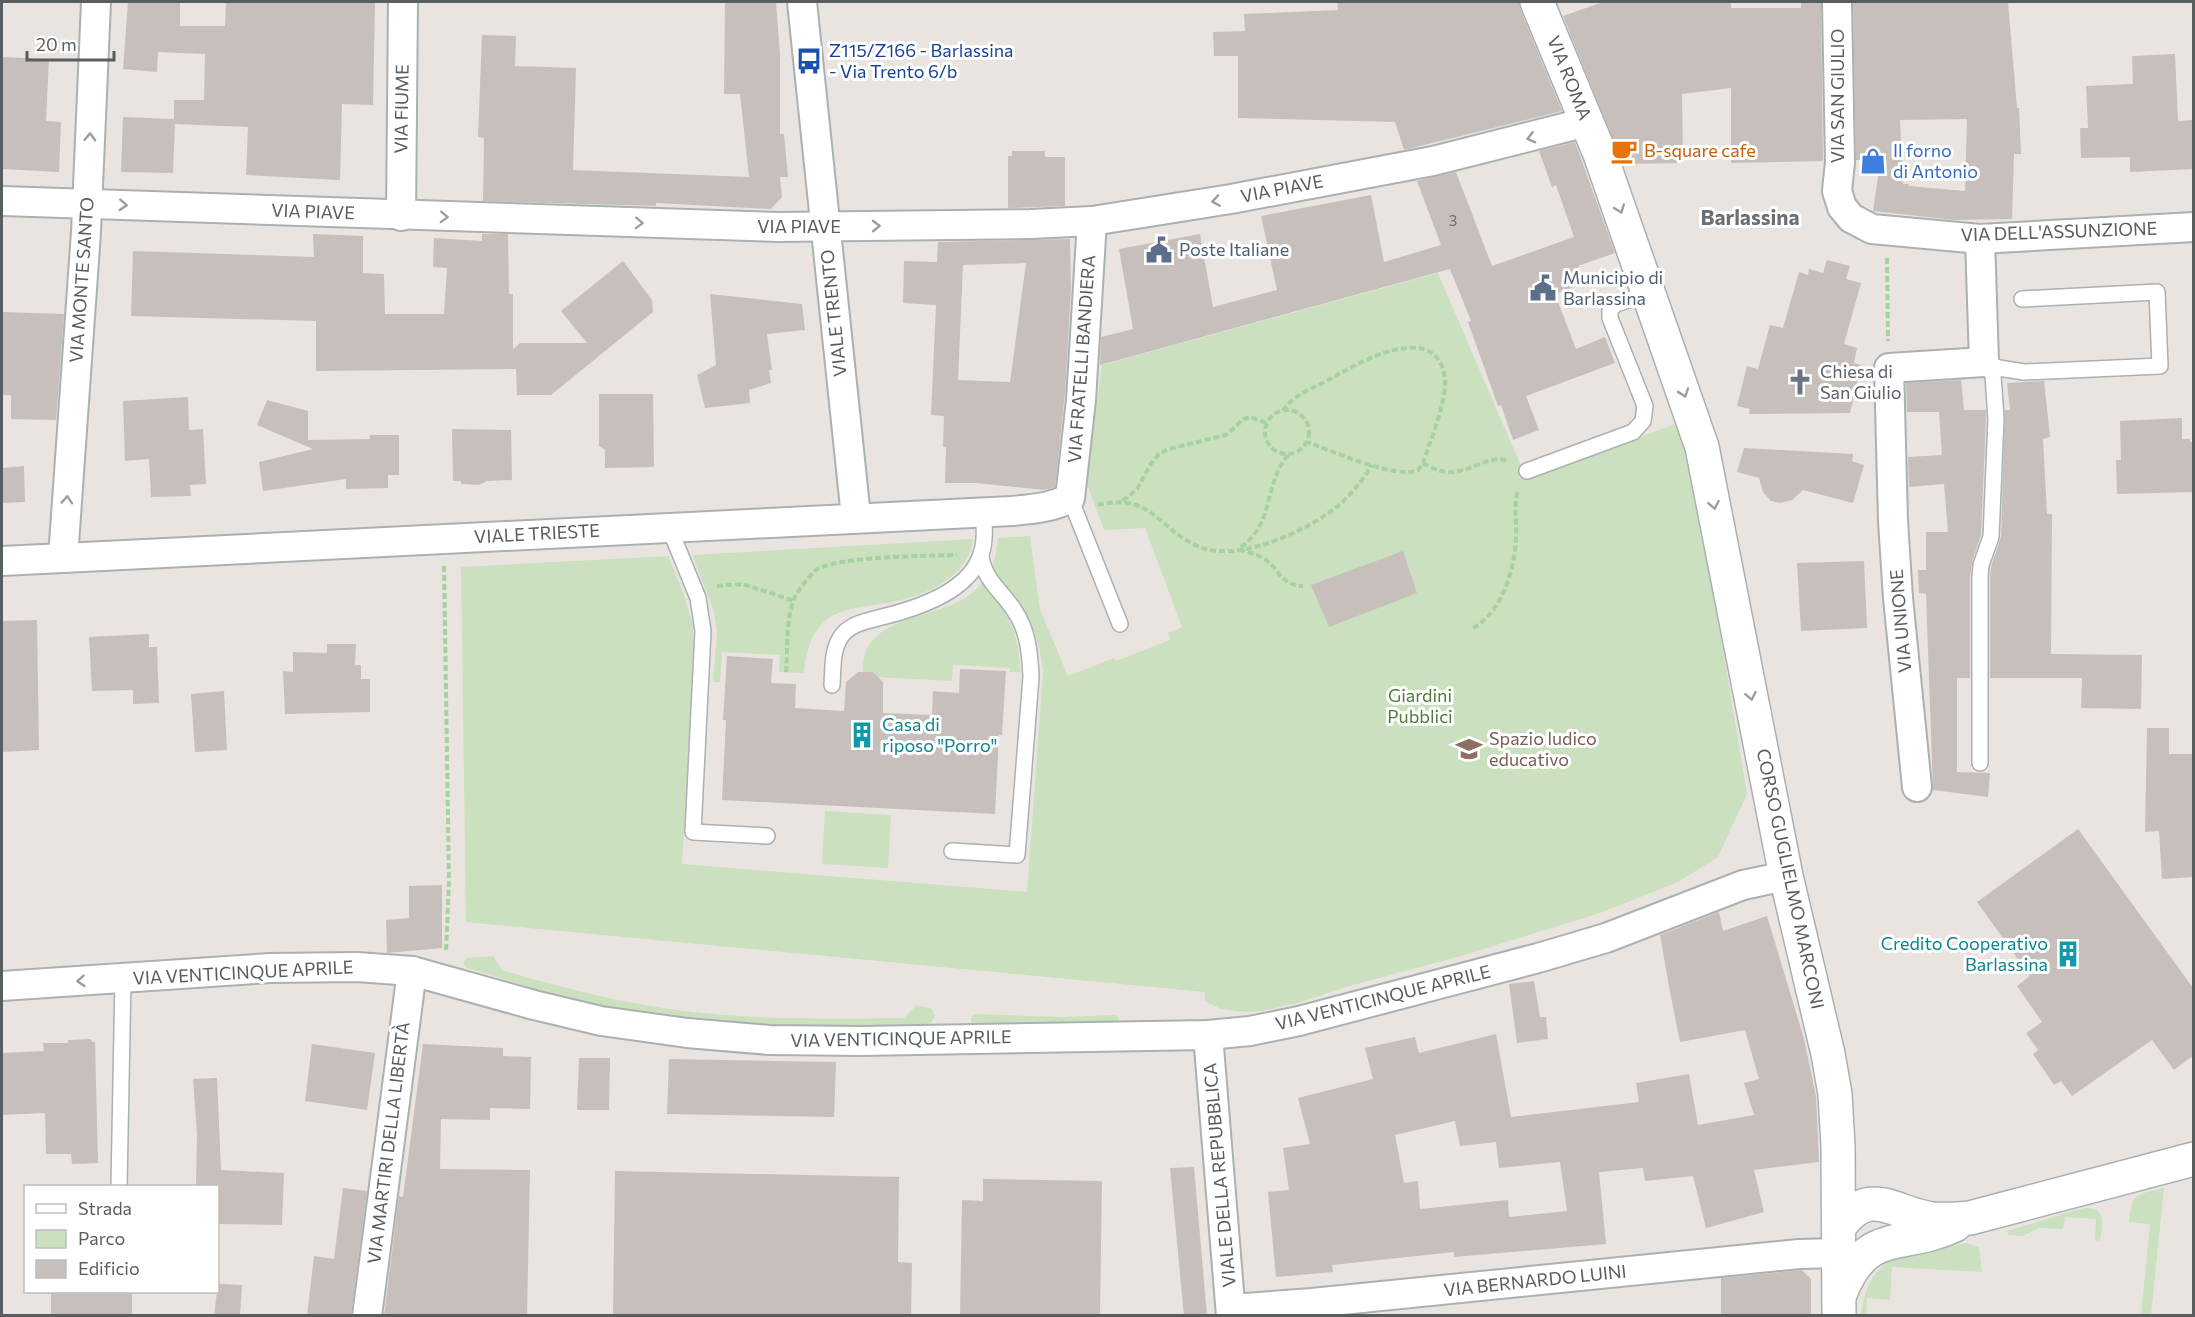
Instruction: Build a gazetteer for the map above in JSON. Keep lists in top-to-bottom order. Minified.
{"streets":{"street":["VIA ROMA","VIA SAN GIULIO","VIA FIUME","VIA PIAVE","VIA DELL'ASSUNZIONE","VIA MONTE SANTO","VIALE TRENTO","VIA FRATELLI BANDIERA","VIALE TRIESTE","VIA UNIONE","CORSO GUGLIELMO MARCONI","VIA VENTICINQUE APRILE","VIA MARTIRI DELLA LIBERTÀ","VIALE DELLA REPUBBLICA","VIA BERNARDO LUINI"]},"crossings":[["VIA ROMA","VIA PIAVE"],["VIA ROMA","CORSO GUGLIELMO MARCONI"],["VIA SAN GIULIO","VIA DELL'ASSUNZIONE"],["VIA FIUME","VIA PIAVE"],["VIA PIAVE","VIA MONTE SANTO"],["VIA PIAVE","VIALE TRENTO"],["VIA PIAVE","VIA FRATELLI BANDIERA"],["VIA MONTE SANTO","VIALE TRIESTE"],["VIALE TRENTO","VIALE TRIESTE"],["VIA FRATELLI BANDIERA","VIALE TRIESTE"],["CORSO GUGLIELMO MARCONI","VIA VENTICINQUE APRILE"],["CORSO GUGLIELMO MARCONI","VIA BERNARDO LUINI"],["VIA VENTICINQUE APRILE","VIA MARTIRI DELLA LIBERTÀ"],["VIA VENTICINQUE APRILE","VIALE DELLA REPUBBLICA"],["VIALE DELLA REPUBBLICA","VIA BERNARDO LUINI"]],"one_way":["VIA ROMA","VIA MONTE SANTO","CORSO GUGLIELMO MARCONI"],"districts":["Barlassina"],"parks":["Giardini Pubblici"],"places":{"bus stop":["Z115/Z166 - Barlassina - Via Trento 6/b"],"cafe":["B-square cafe"],"shop":["Il forno di Antonio"],"public building":["Poste Italiane","Municipio di Barlassina"],"church":["Chiesa di San Giulio"],"building":["Casa di riposo \"Porro\"","Credito Cooperativo Barlassina"],"school or university":["Spazio ludico educativo"]},"house_numbers":["3"],"legend":["Strada","Parco","Edificio"],"scale_bar":"20 m"}
